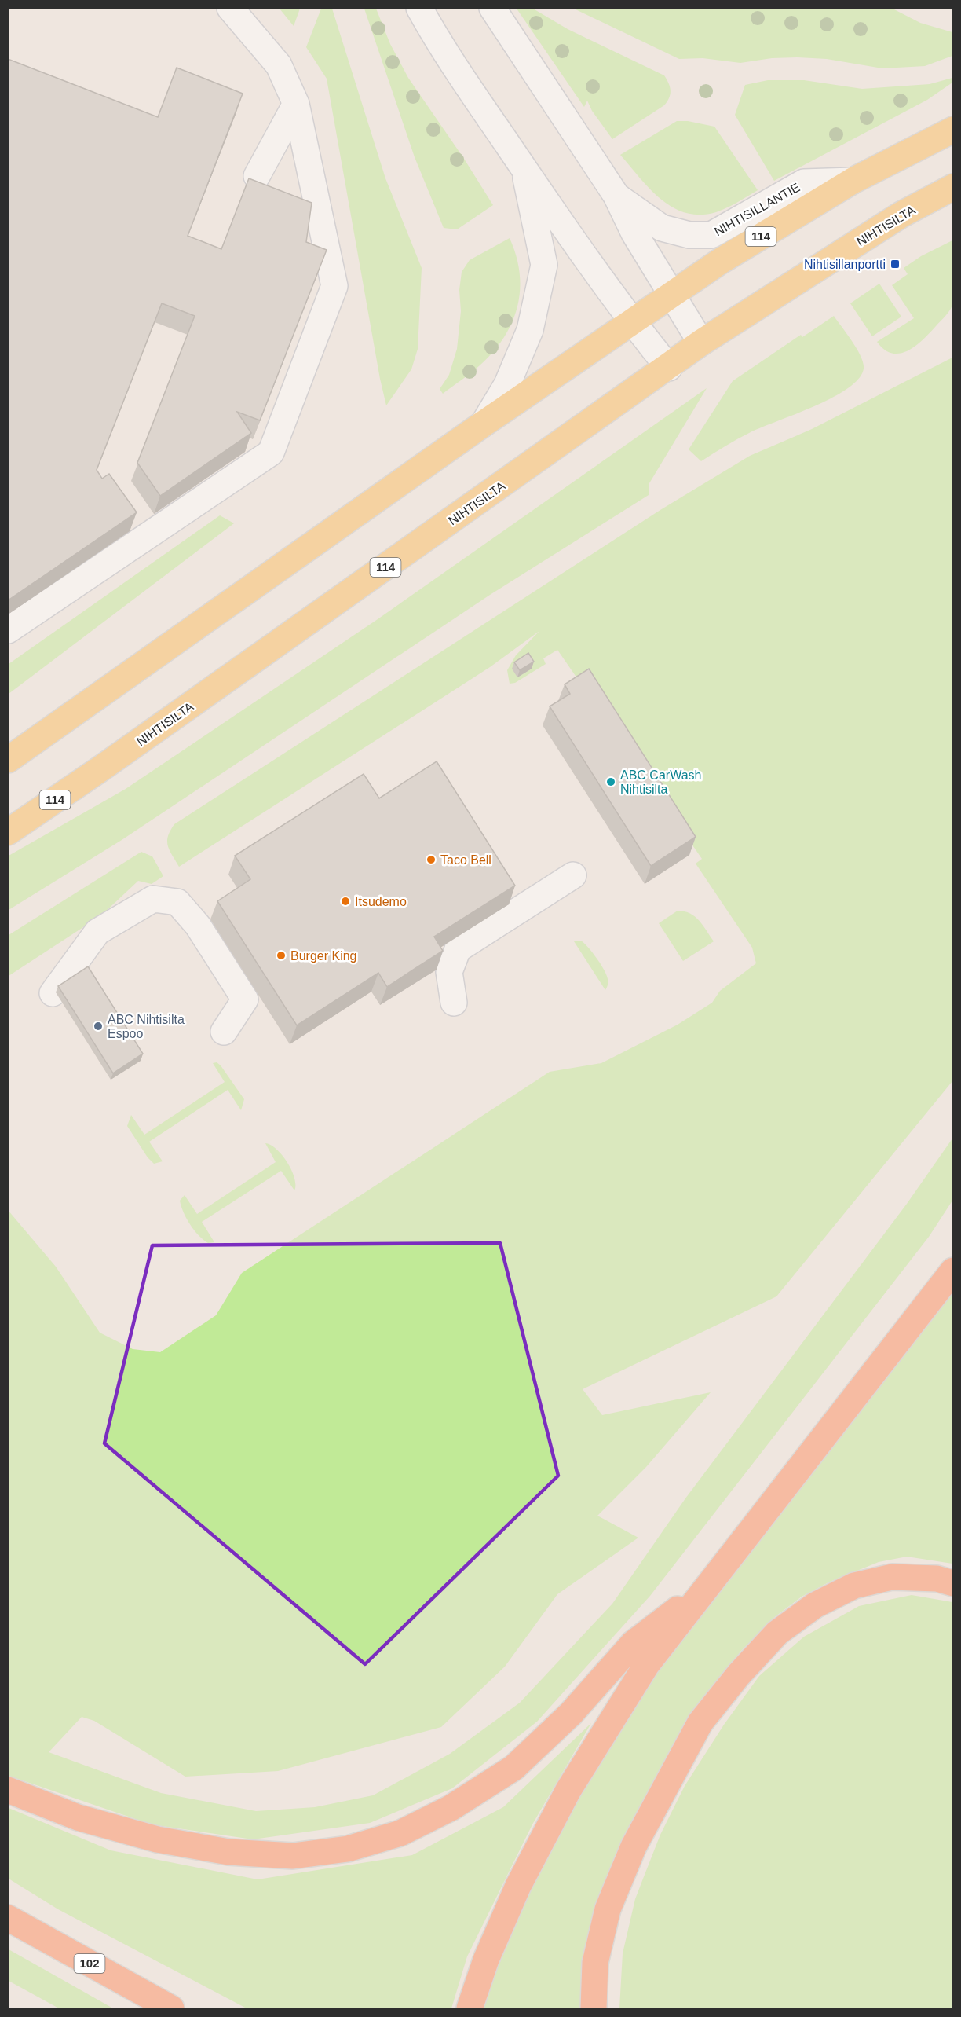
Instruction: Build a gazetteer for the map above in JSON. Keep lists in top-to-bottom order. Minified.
{"streets":{"highway":["102"],"main road":["NIHTISILTA","114"],"street":["NIHTISILLANTIE"]},"crossings":[["NIHTISILLANTIE","NIHTISILTA"],["NIHTISILLANTIE","114"]],"places":{"transit":["Nihtisillanportti"],"other":["ABC CarWash Nihtisilta","Taco Bell","Itsudemo","Burger King","ABC Nihtisilta Espoo"]}}
